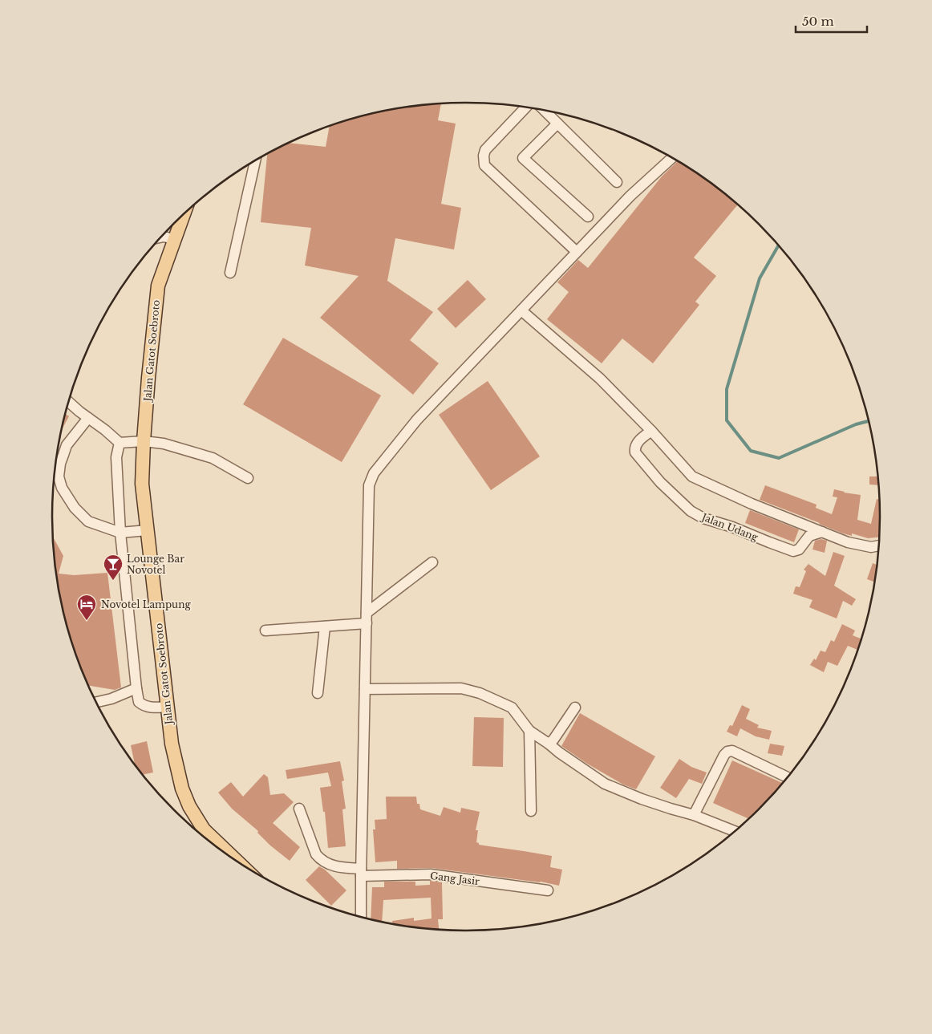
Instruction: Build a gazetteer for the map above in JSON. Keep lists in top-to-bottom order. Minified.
{"streets":{"main road":["Jalan Gatot Soebroto"],"street":["Jalan Udang","Gang Jasir"]},"places":{"bar":["Lounge Bar Novotel"],"hotel":["Novotel Lampung"]},"scale_bar":"50 m"}
